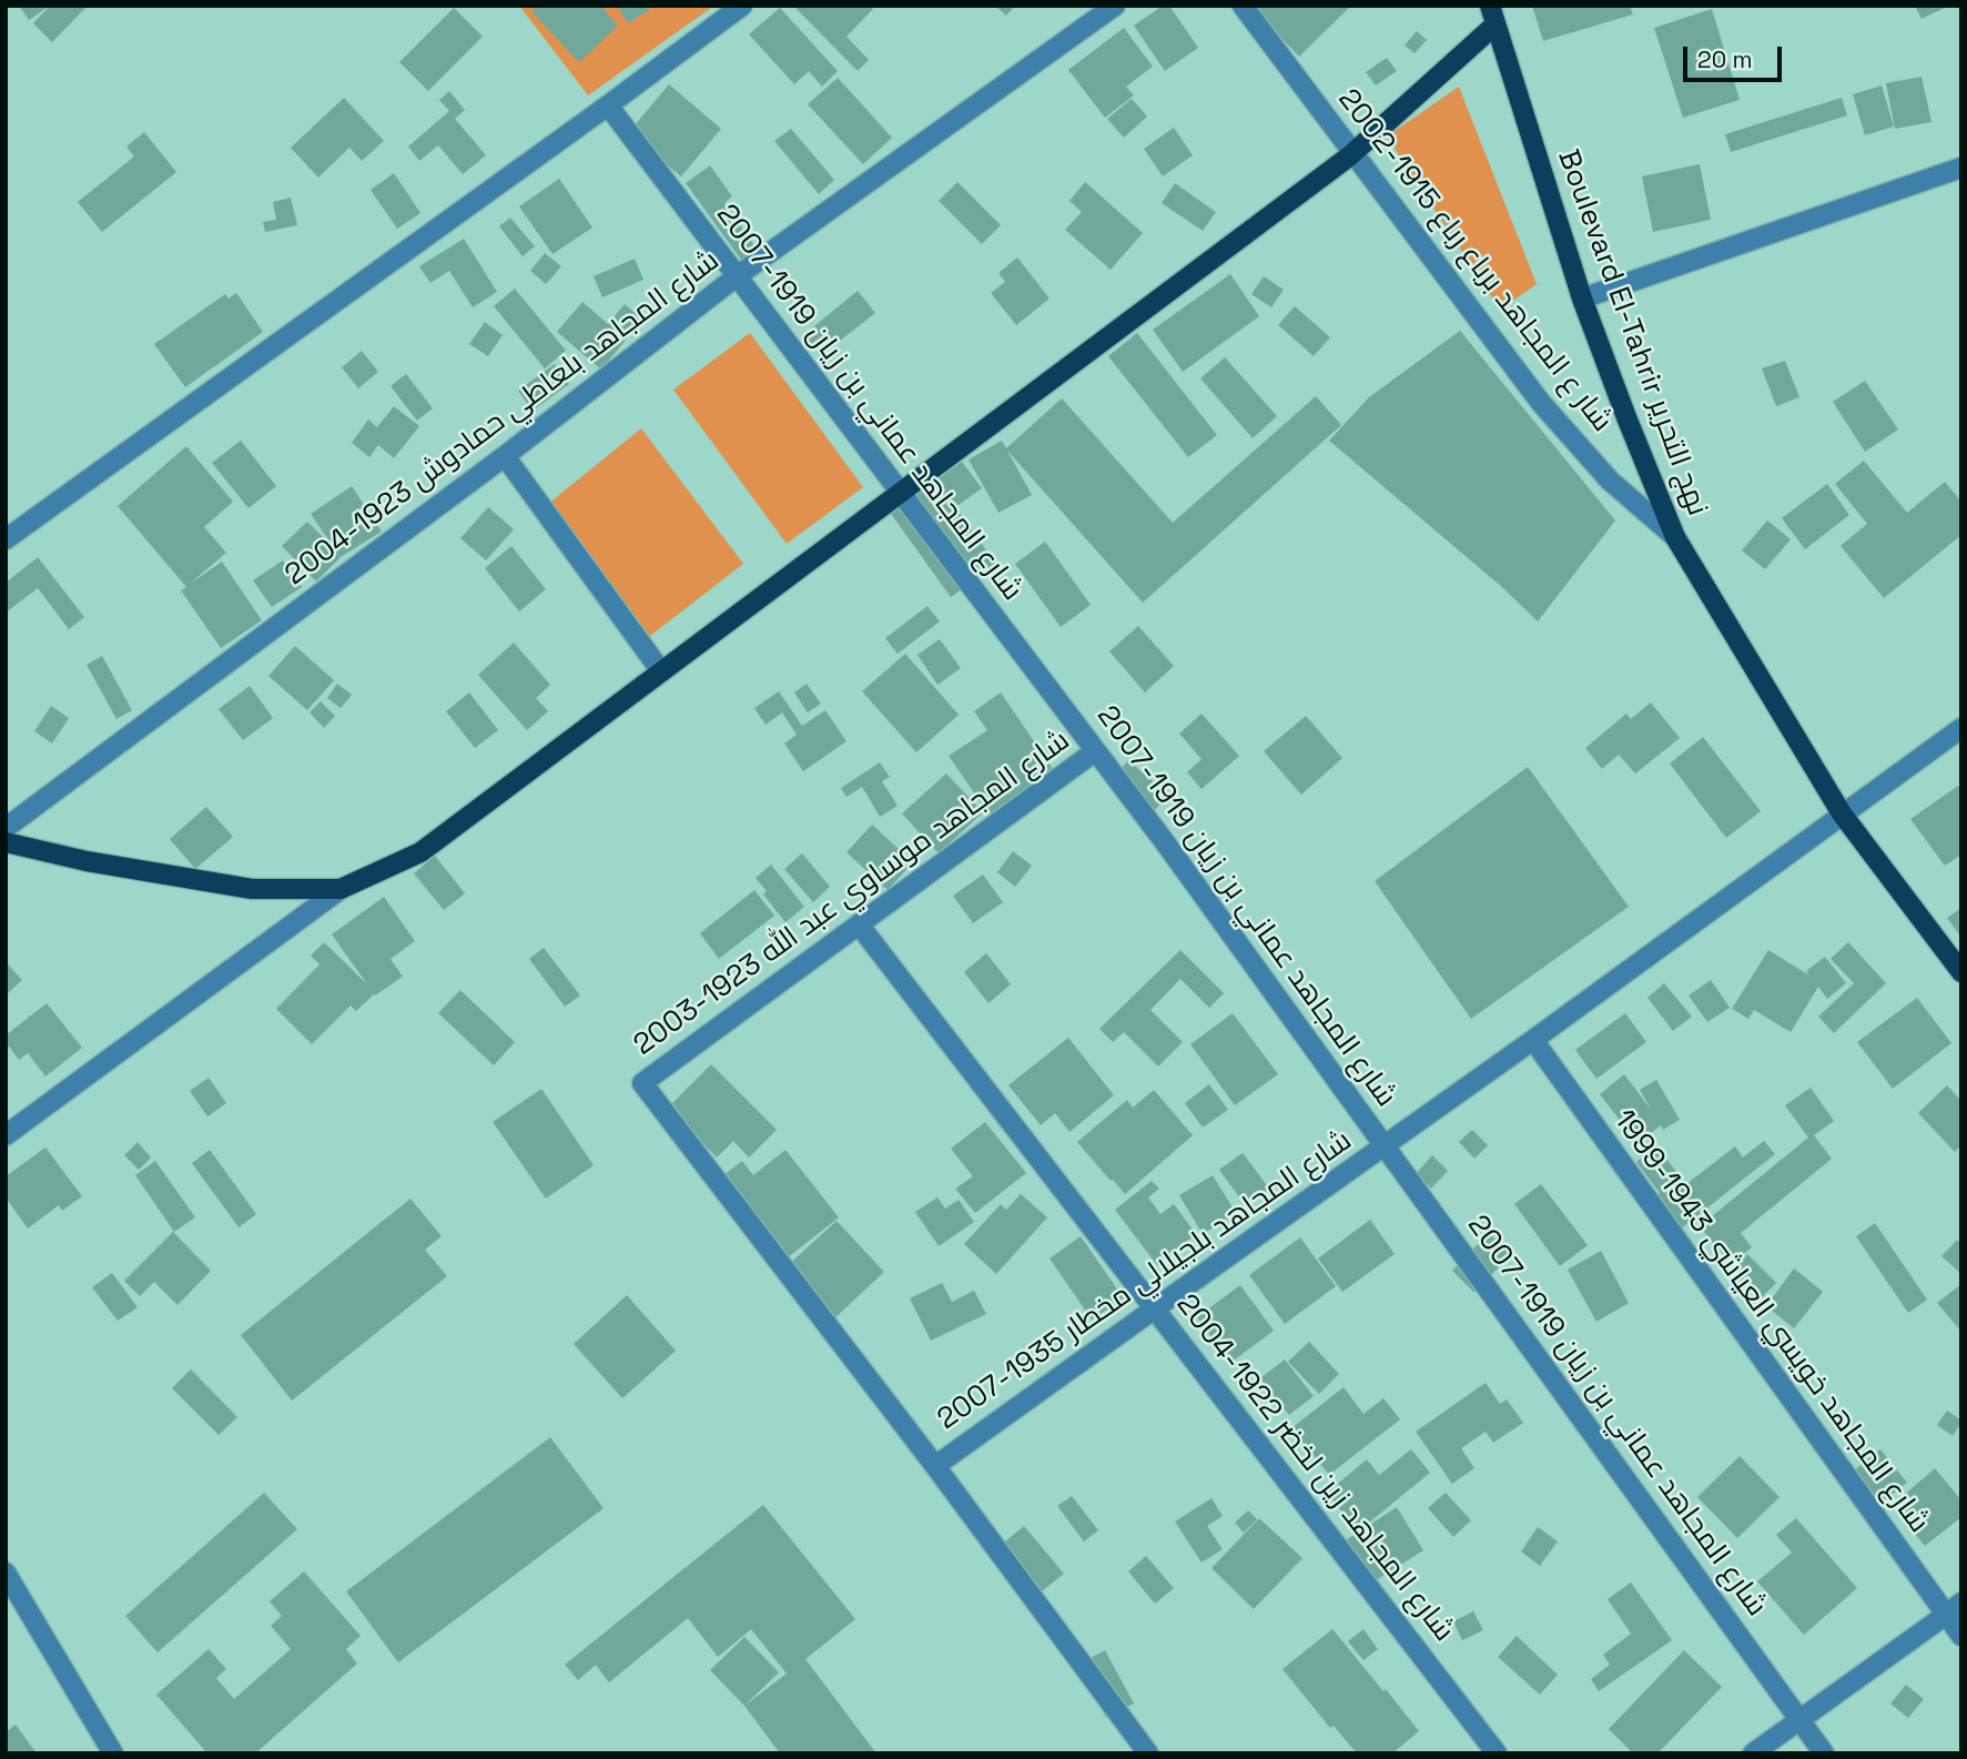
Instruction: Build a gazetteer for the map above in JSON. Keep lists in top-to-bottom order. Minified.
{"streets":{"main road":["Boulevard El-Tahrir نهج التحرير"],"street":["شار ع المجاهد برباع رباع 1915-2002","شارع المجاهد عماني بن زيان 1919-2007","شارع المجاهد بلعاطي حمادوش 1923-2004","شارع المجاهد موساوي عبد الله 1923-2003","شارع المجاهد بلجيلالي مخطار 1935-2007","شارع المجاهد خويسي العياشي 1943-1999","شارع المجاهد زين لخضر 1922-2004"]},"crossings":[["شار ع المجاهد برباع رباع 1915-2002","Boulevard El-Tahrir نهج التحرير"],["Boulevard El-Tahrir نهج التحرير","شارع المجاهد بلجيلالي مخطار 1935-2007"],["شارع المجاهد عماني بن زيان 1919-2007","شارع المجاهد بلعاطي حمادوش 1923-2004"],["شارع المجاهد عماني بن زيان 1919-2007","شارع المجاهد موساوي عبد الله 1923-2003"],["شارع المجاهد عماني بن زيان 1919-2007","شارع المجاهد بلجيلالي مخطار 1935-2007"],["شارع المجاهد موساوي عبد الله 1923-2003","شارع المجاهد بلجيلالي مخطار 1935-2007"],["شارع المجاهد موساوي عبد الله 1923-2003","شارع المجاهد زين لخضر 1922-2004"],["شارع المجاهد بلجيلالي مخطار 1935-2007","شارع المجاهد خويسي العياشي 1943-1999"],["شارع المجاهد بلجيلالي مخطار 1935-2007","شارع المجاهد زين لخضر 1922-2004"]],"scale_bar":"20 m"}
